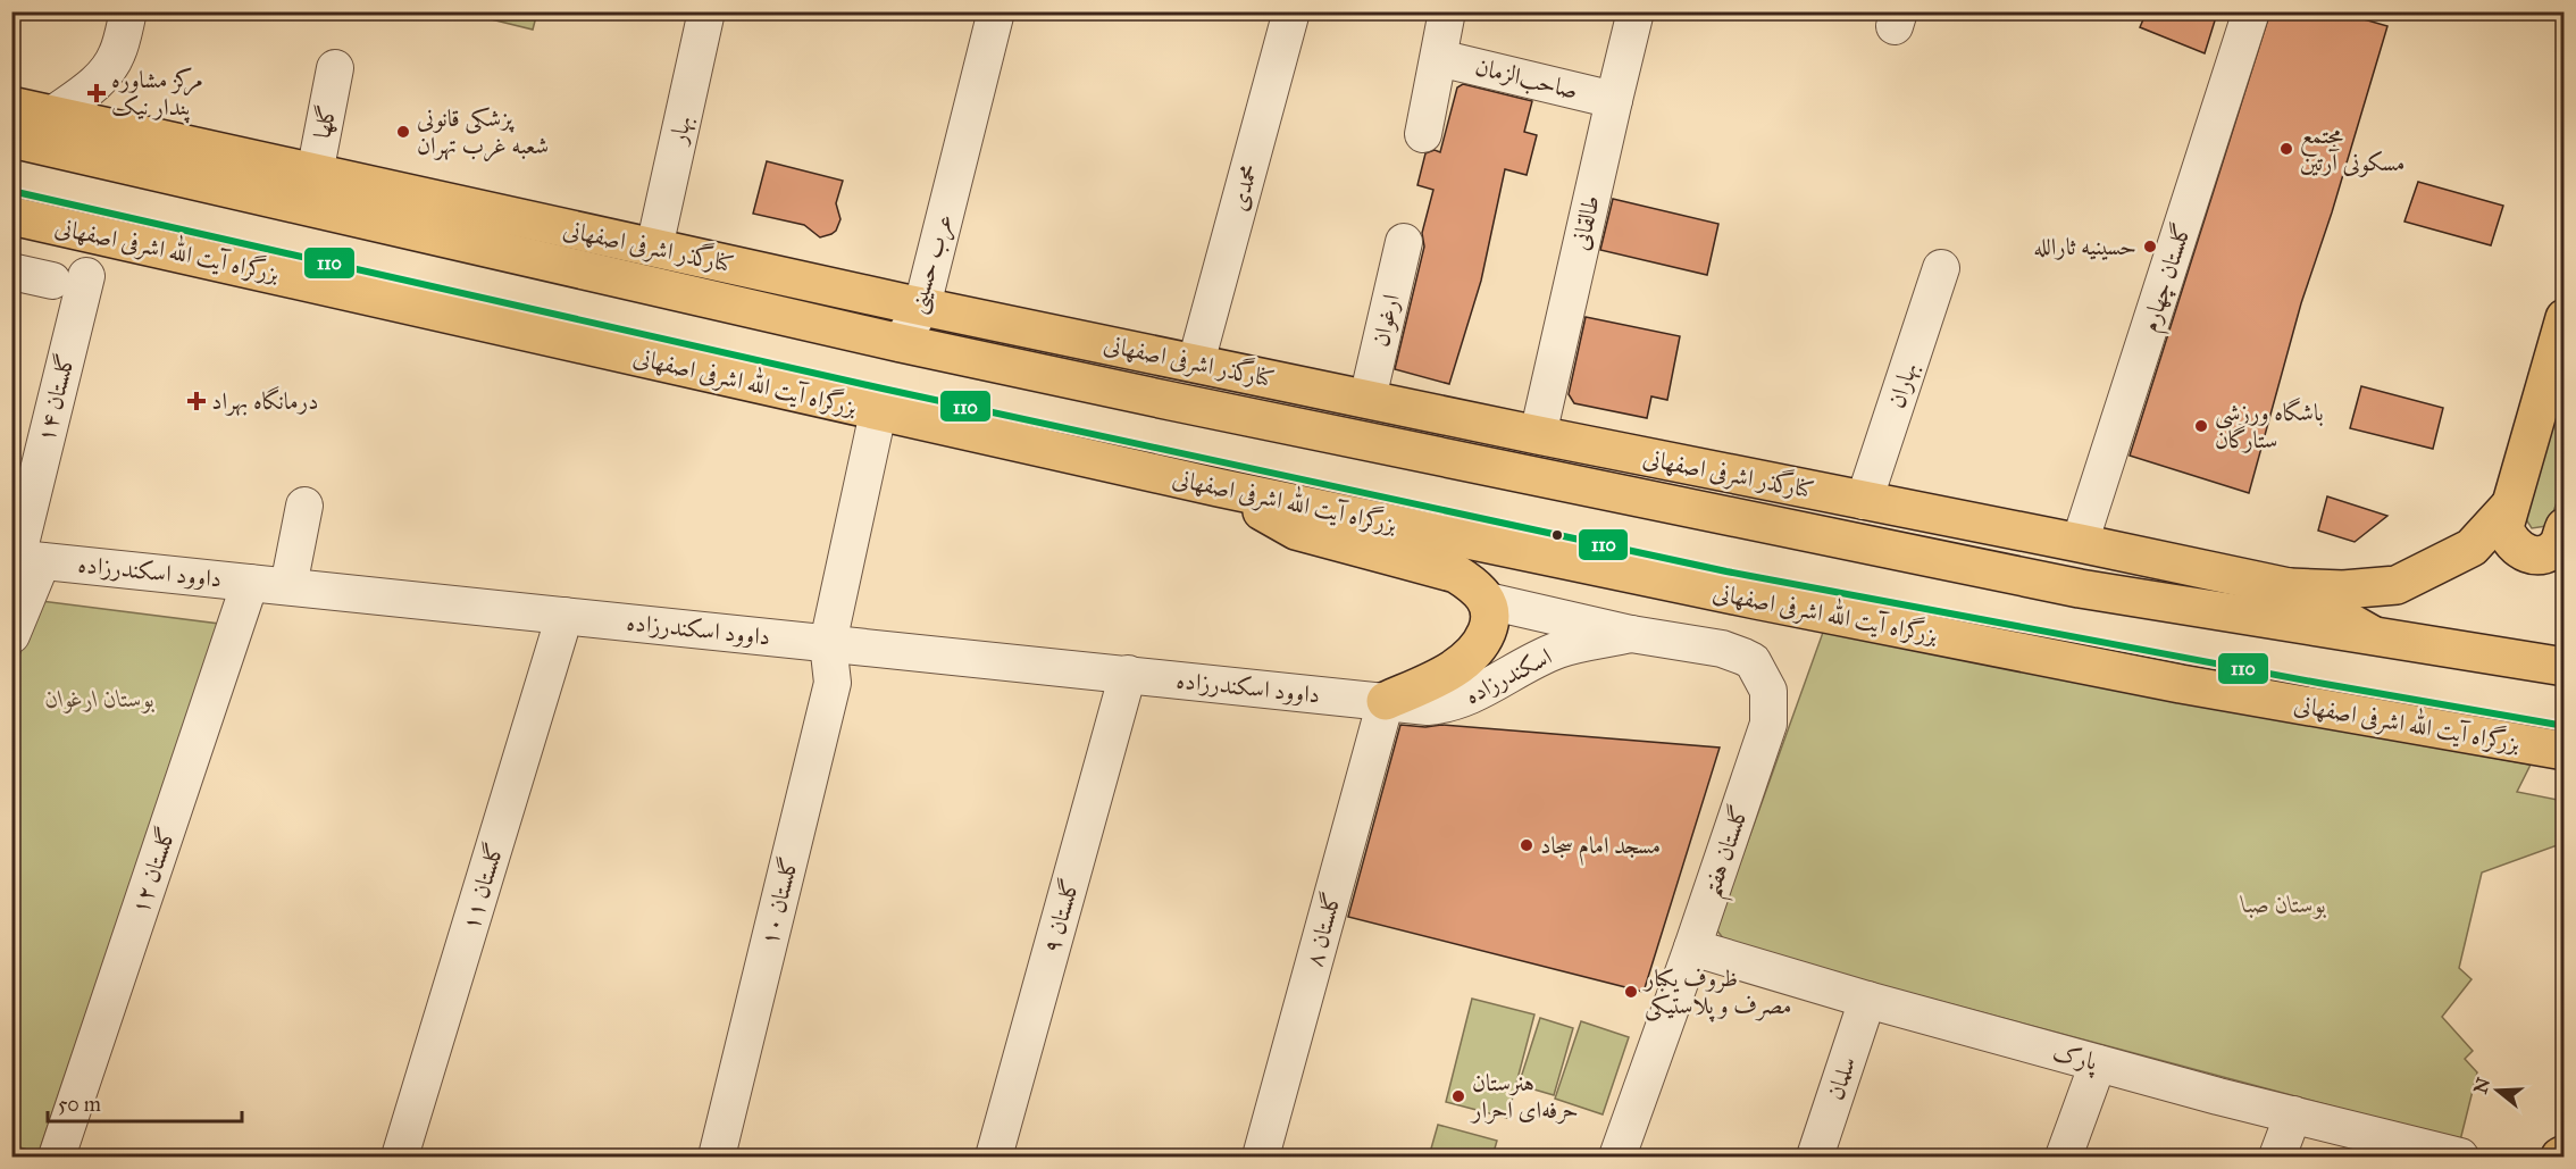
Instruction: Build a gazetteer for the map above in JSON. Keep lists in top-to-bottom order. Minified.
{"streets":{"main road":["کنارگذر اشرفی اصفهانی","بزرگراه آیت الله اشرفی اصفهانی"],"street":["صاحب‌الزمان","گلها","بهار","محمدی","طالقانی","عرب حسینی","گلستان چهارم","ارغوان","بهاران","گلستان ۱۴","داوود اسکندرزاده","اسکندرزاده","گلستان هفتم","گلستان ۱۲","گلستان ۱۱","گلستان ۱۰","گلستان ۹","گلستان ٨","پارک","سلمان"]},"crossings":[["صاحب‌الزمان","طالقانی"],["گلها","کنارگذر اشرفی اصفهانی"],["بهار","کنارگذر اشرفی اصفهانی"],["محمدی","کنارگذر اشرفی اصفهانی"],["طالقانی","کنارگذر اشرفی اصفهانی"],["کنارگذر اشرفی اصفهانی","عرب حسینی"],["کنارگذر اشرفی اصفهانی","گلستان چهارم"],["کنارگذر اشرفی اصفهانی","ارغوان"],["کنارگذر اشرفی اصفهانی","بهاران"],["بزرگراه آیت الله اشرفی اصفهانی","گلستان ۱۰"],["گلستان ۱۴","داوود اسکندرزاده"],["داوود اسکندرزاده","اسکندرزاده"],["داوود اسکندرزاده","گلستان ۱۲"],["داوود اسکندرزاده","گلستان ۱۱"],["داوود اسکندرزاده","گلستان ۱۰"],["داوود اسکندرزاده","گلستان ۹"],["داوود اسکندرزاده","گلستان ٨"],["اسکندرزاده","گلستان هفتم"],["اسکندرزاده","گلستان ٨"],["گلستان هفتم","پارک"],["پارک","سلمان"]],"parks":["بوستان ارغوان","بوستان صبا"],"places":{"health":["مرکز مشاوره پندار نیک","درمانگاه بهراد"],"other":["پزشکی قانونی شعبه غرب تهران","مجتمع مسکونی آرتین","حسینیه ثارالله","باشگاه ورزشی ستارگان","مسجد امام سجاد","ظروف یکبار مصرف و پلاستیکی","هنرستان حرفه‌ای احرار"]},"lines":["transit line 110"],"scale_bar":"50 m","north":"left"}
